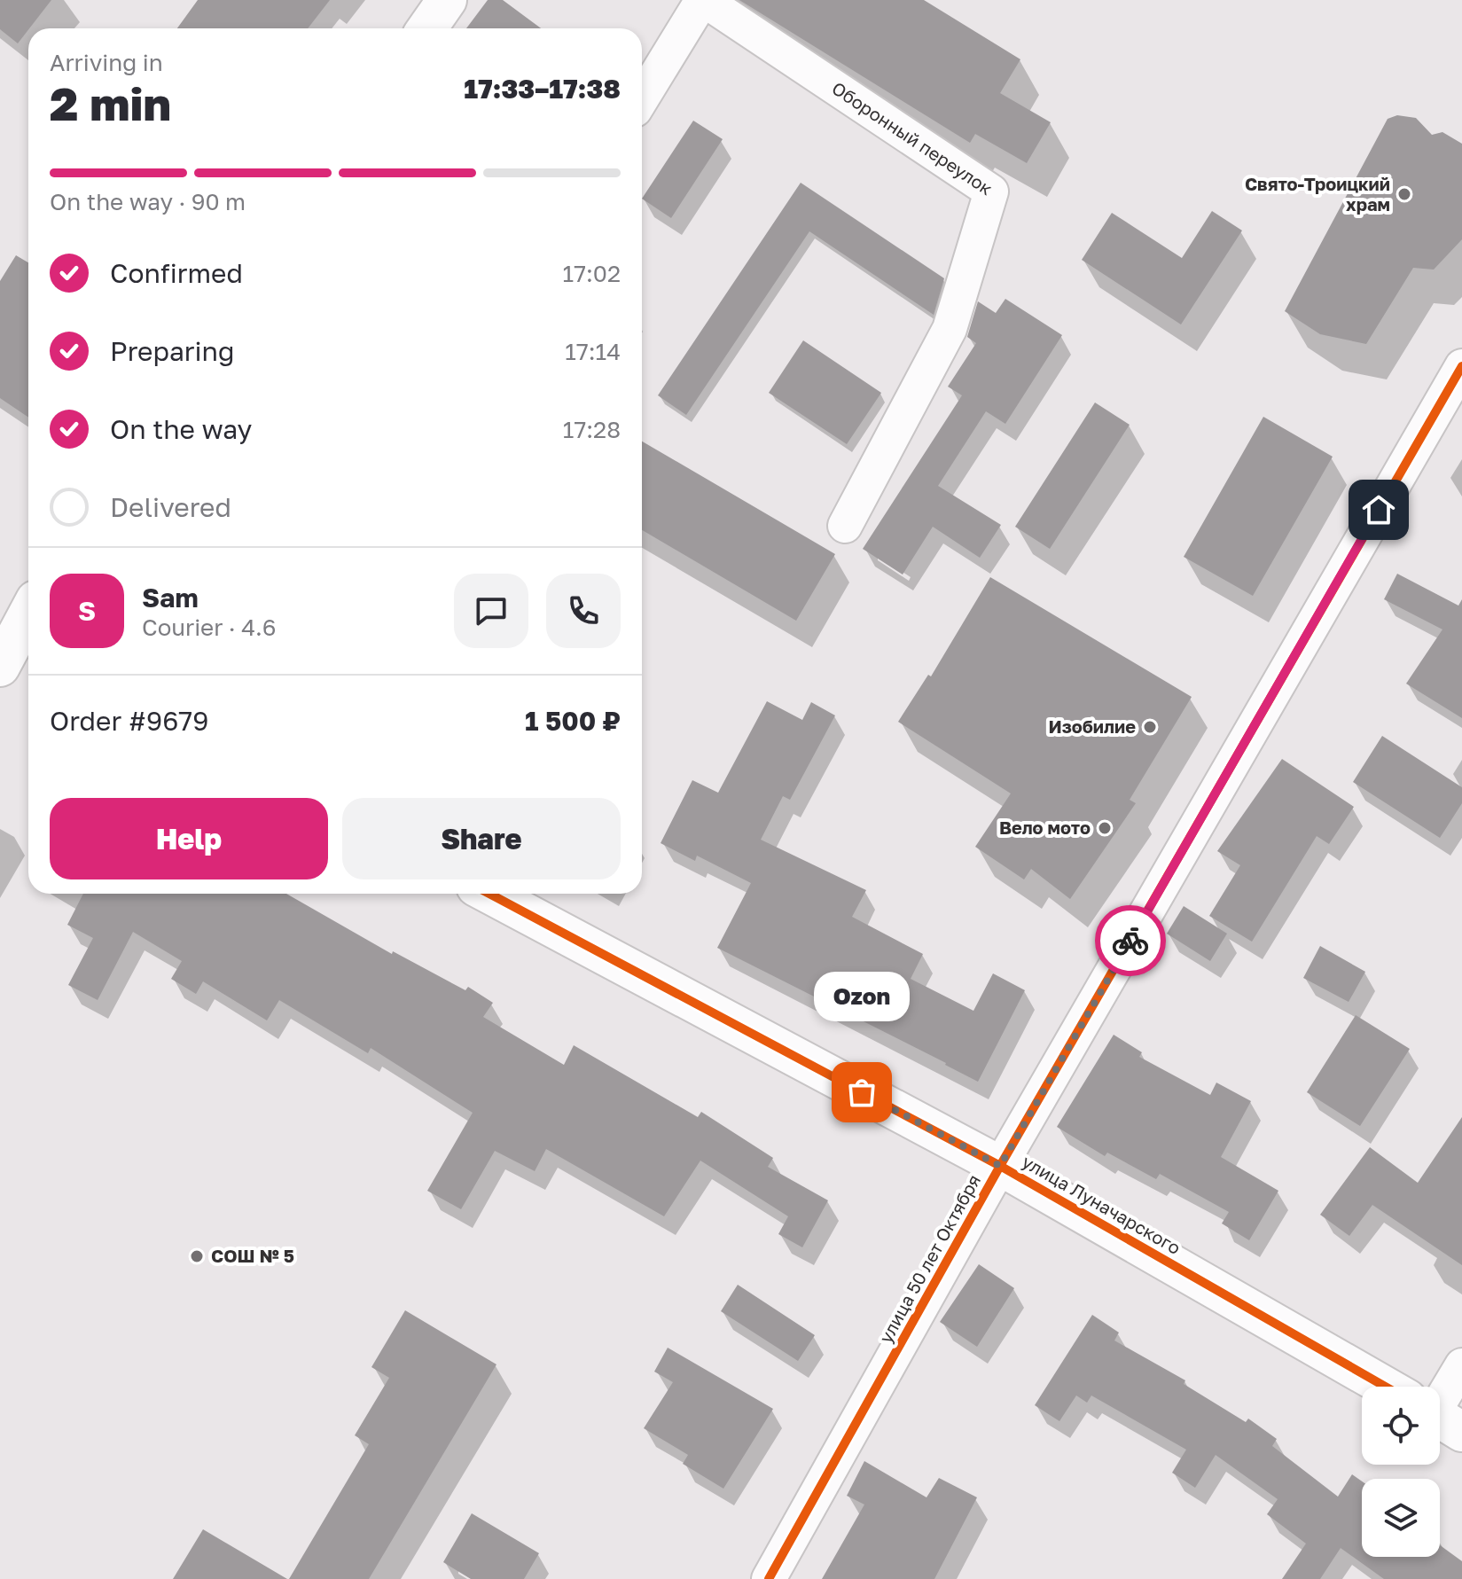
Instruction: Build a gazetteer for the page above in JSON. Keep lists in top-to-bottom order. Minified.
{"streets":{"street":["Оборонный переулок","улица Луначарского","улица 50 лет Октября"]},"crossings":[["улица Луначарского","улица 50 лет Октября"]],"places":["Свято-Троицкий храм","Изобилие","Вело мото","Ozon","СОШ № 5"],"page":{"heading":["2 min","Arriving in","17:33–17:38"],"panel":["Sam","Courier · 4.6","Order #9679","1 500 ₽"],"bar":"On the way · 90 m","list":[["Confirmed","17:02"],["Preparing","17:14"],["On the way","17:28"],"Delivered"],"round":"S","buttons":["Help","Share"],"bubble":"Ozon"}}
